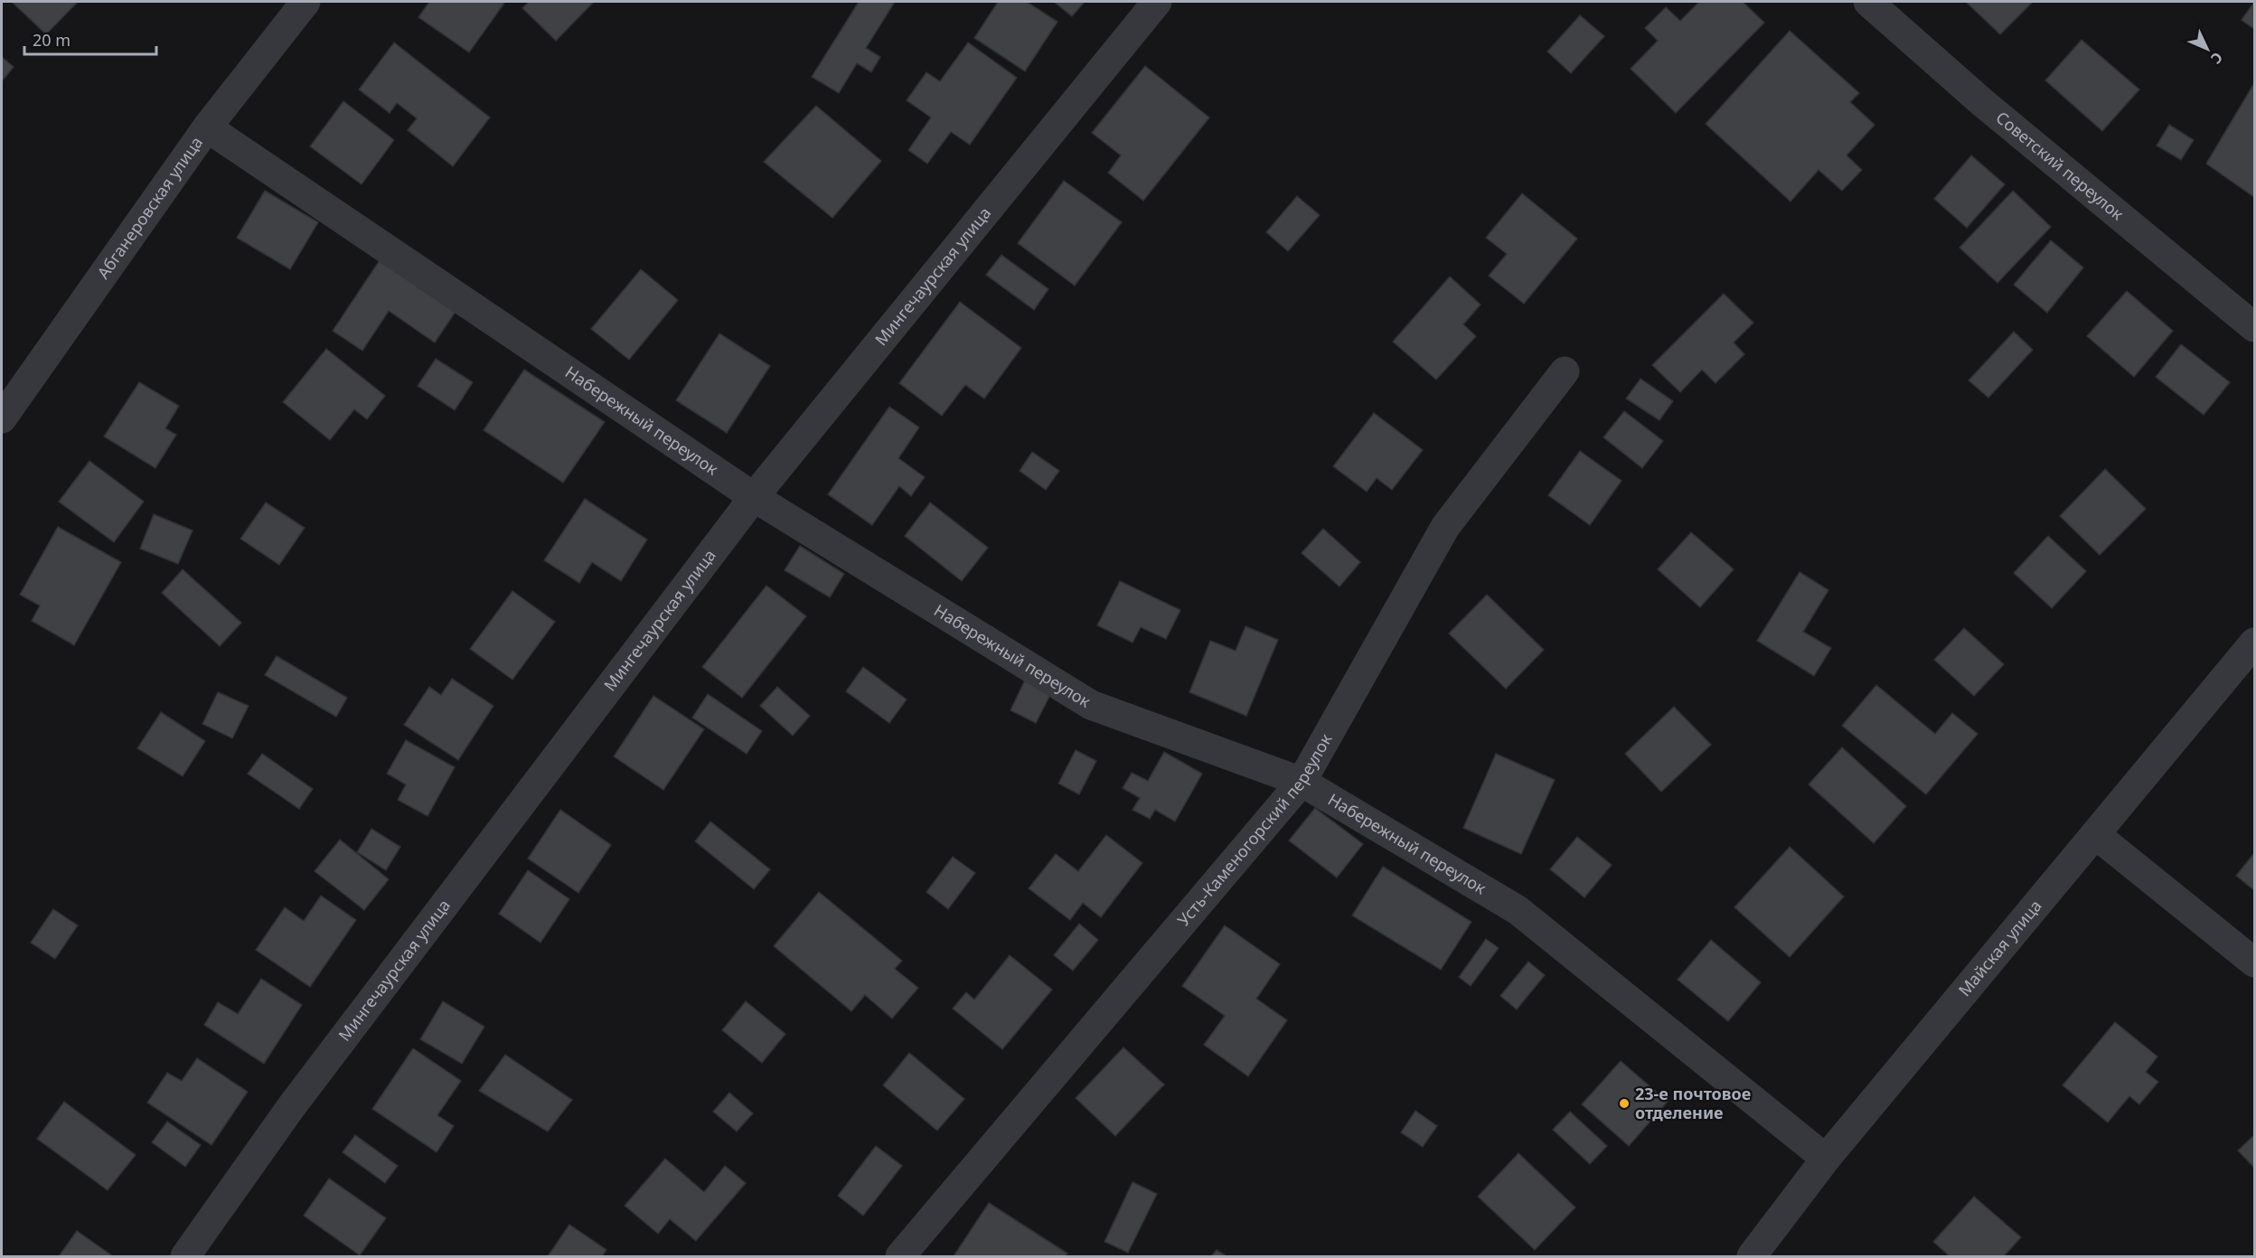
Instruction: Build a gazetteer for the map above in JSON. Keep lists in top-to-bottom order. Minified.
{"streets":{"street":["Советский переулок","Абганеровская улица","Мингечаурская улица","Набережный переулок","Усть-Каменогорский переулок","Майская улица"]},"crossings":[["Абганеровская улица","Набережный переулок"],["Мингечаурская улица","Набережный переулок"],["Набережный переулок","Усть-Каменогорский переулок"],["Набережный переулок","Майская улица"]],"places":["23-е почтовое отделение"],"scale_bar":"20 m","north":"bottom right"}
